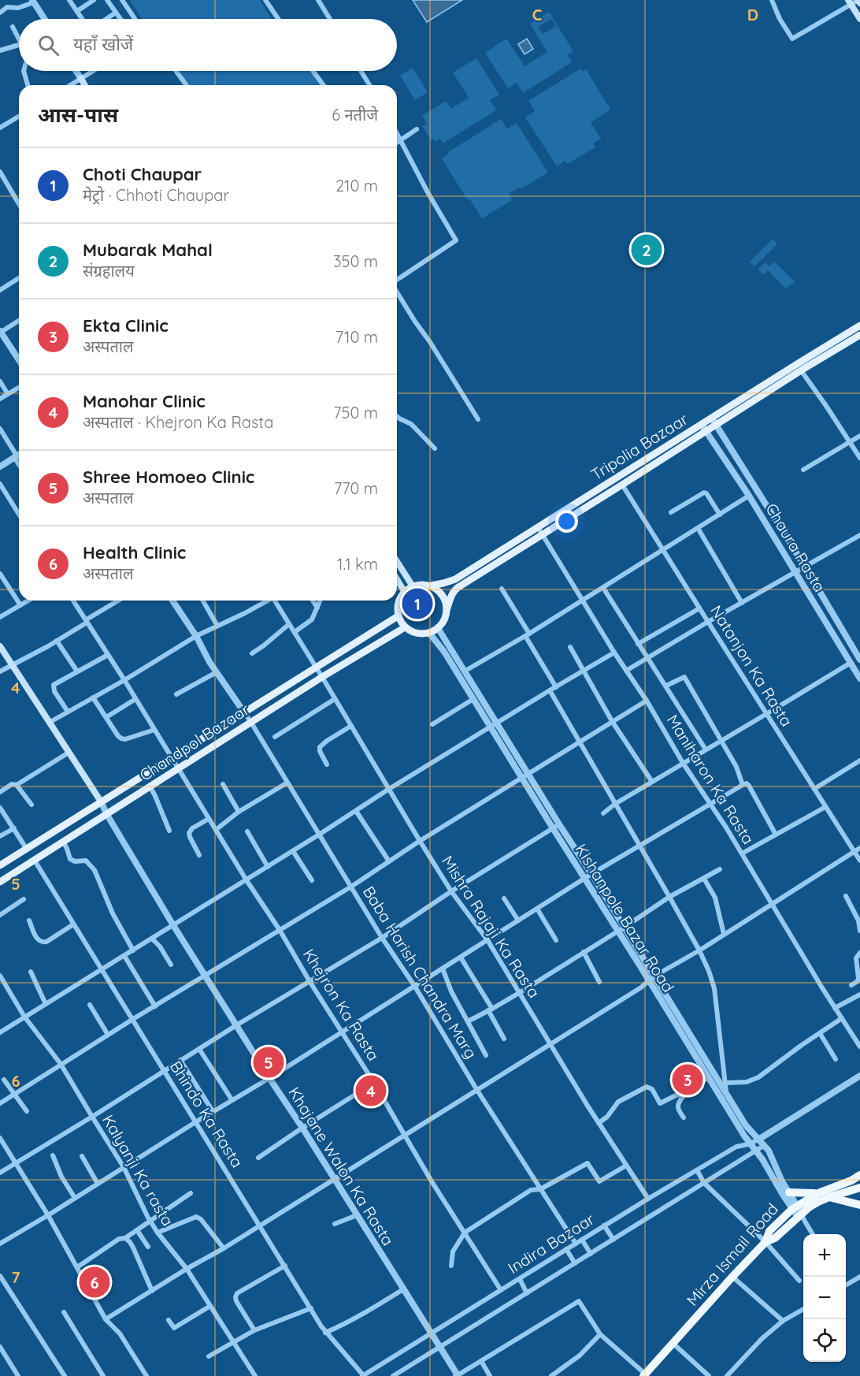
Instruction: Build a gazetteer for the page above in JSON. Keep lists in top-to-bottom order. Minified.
{"streets":{"highway":["Mirza Ismail Road"],"main road":["Tripolia Bazaar","Chandpol Bazaar"],"street":["Chaura Rasta","Natanjon Ka Rasta","Maniharon Ka Rasta","Kishanpole Bazar Road","Mishra Rajaji Ka Rasta","Baba Harish Chandra Marg","Khejron Ka Rasta","Bhindo Ka Rasta","Khajane Walon Ka Rasta","Kalyanji Ka rasta","Indira Bazaar"]},"crossings":[["Tripolia Bazaar","Chaura Rasta"],["Tripolia Bazaar","Natanjon Ka Rasta"],["Tripolia Bazaar","Chandpol Bazaar"],["Tripolia Bazaar","Maniharon Ka Rasta"],["Tripolia Bazaar","Kishanpole Bazar Road"],["Chandpol Bazaar","Kishanpole Bazar Road"],["Chandpol Bazaar","Mishra Rajaji Ka Rasta"],["Chandpol Bazaar","Baba Harish Chandra Marg"],["Chandpol Bazaar","Khejron Ka Rasta"],["Chandpol Bazaar","Bhindo Ka Rasta"],["Chandpol Bazaar","Khajane Walon Ka Rasta"],["Kishanpole Bazar Road","Indira Bazaar"],["Kishanpole Bazar Road","Mirza Ismail Road"],["Mishra Rajaji Ka Rasta","Indira Bazaar"],["Baba Harish Chandra Marg","Indira Bazaar"],["Khejron Ka Rasta","Indira Bazaar"],["Bhindo Ka Rasta","Indira Bazaar"],["Khajane Walon Ka Rasta","Indira Bazaar"]],"page":{"search":"यहाँ खोजें","heading":["आस-पास","6 नतीजे"],"list":[{"mark":"1","name":"Choti Chaupar","note":"मेट्रो · Chhoti Chaupar","value":"210 m"},{"mark":"2","name":"Mubarak Mahal","note":"संग्रहालय","value":"350 m"},{"mark":"3","name":"Ekta Clinic","note":"अस्पताल","value":"710 m"},{"mark":"4","name":"Manohar Clinic","note":"अस्पताल · Khejron Ka Rasta","value":"750 m"},{"mark":"5","name":"Shree Homoeo Clinic","note":"अस्पताल","value":"770 m"},{"mark":"6","name":"Health Clinic","note":"अस्पताल","value":"1.1 km"}],"pins":["2","1","5","3","4","6"],"map_buttons":["+","−"]},"grid":{"columns":["C","D"],"rows":["4","5","6","7"]}}
